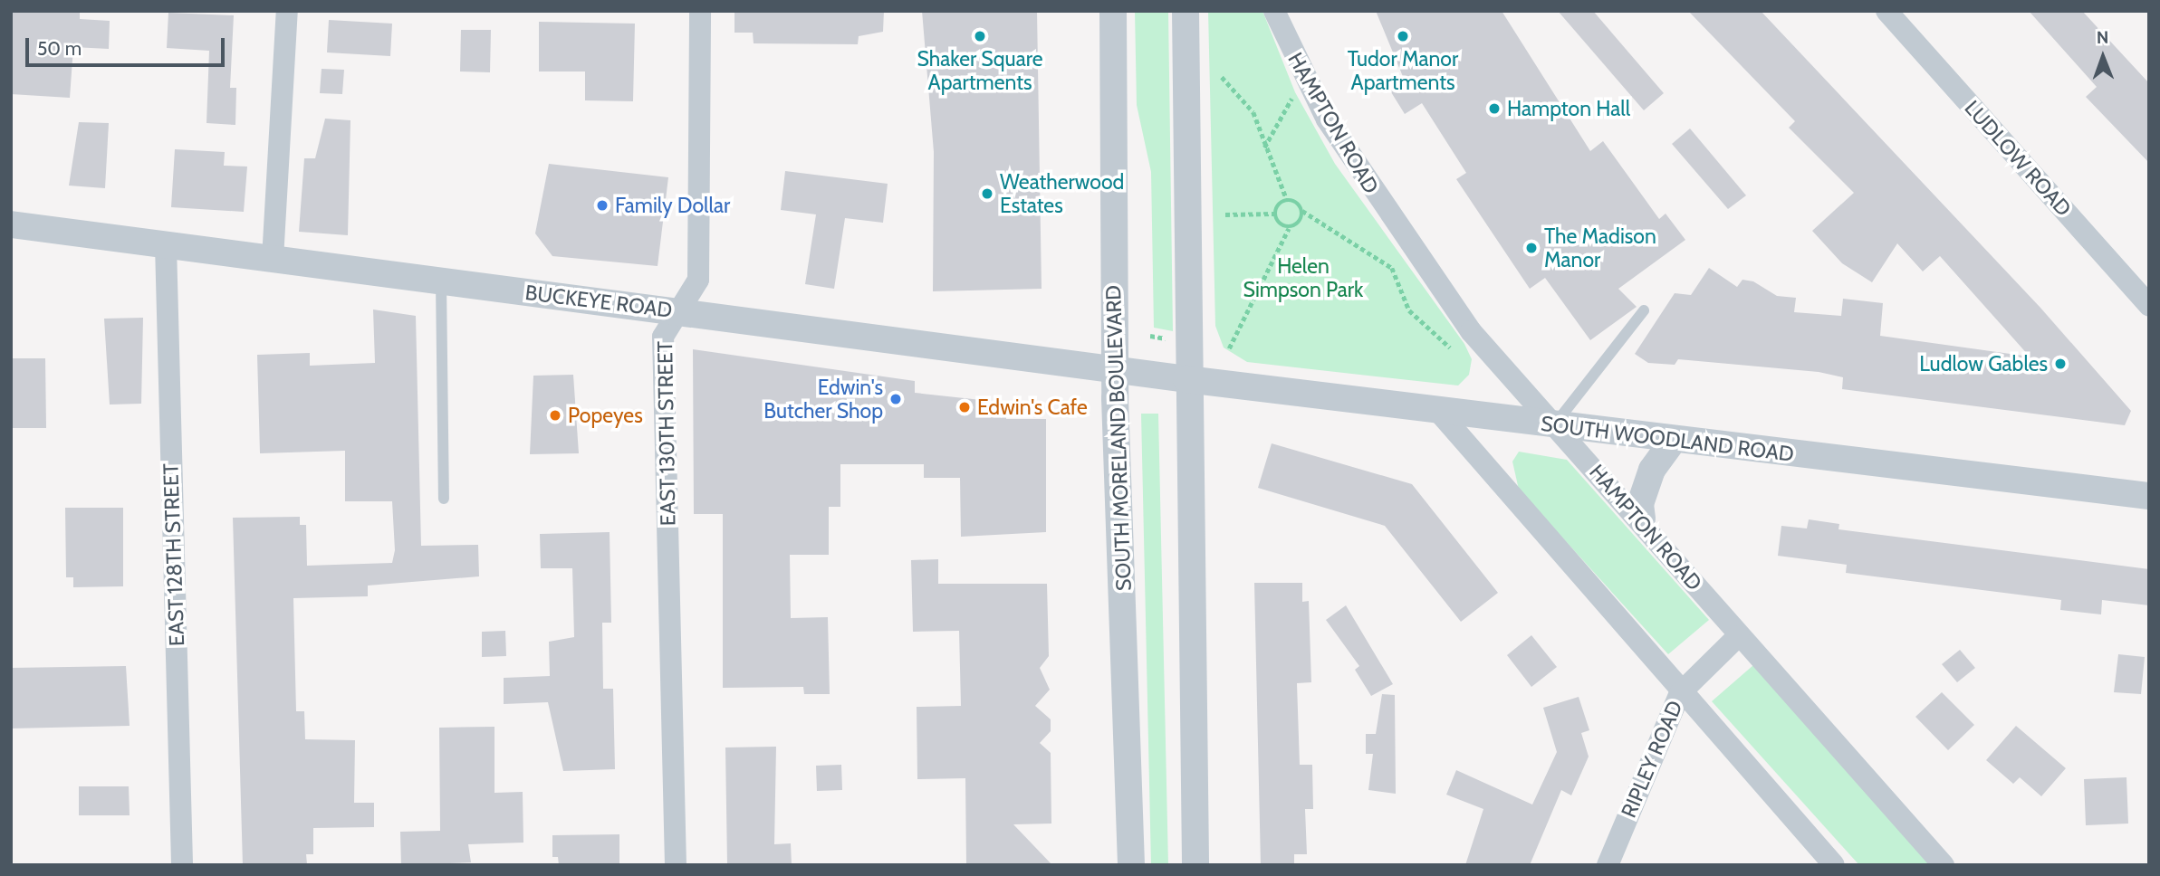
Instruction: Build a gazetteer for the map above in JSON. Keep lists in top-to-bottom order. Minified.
{"streets":{"street":["HAMPTON ROAD","LUDLOW ROAD","BUCKEYE ROAD","EAST 130TH STREET","SOUTH MORELAND BOULEVARD","SOUTH WOODLAND ROAD","EAST 128TH STREET","RIPLEY ROAD"]},"crossings":[["HAMPTON ROAD","SOUTH WOODLAND ROAD"],["HAMPTON ROAD","RIPLEY ROAD"],["BUCKEYE ROAD","EAST 130TH STREET"],["BUCKEYE ROAD","SOUTH MORELAND BOULEVARD"],["BUCKEYE ROAD","SOUTH WOODLAND ROAD"],["BUCKEYE ROAD","EAST 128TH STREET"]],"parks":["Helen Simpson Park"],"places":["Shaker Square Apartments","Tudor Manor Apartments","Hampton Hall","Weatherwood Estates","Family Dollar","The Madison Manor","Ludlow Gables","Edwin's Butcher Shop","Edwin's Cafe","Popeyes"],"scale_bar":"50 m","north":"top"}
